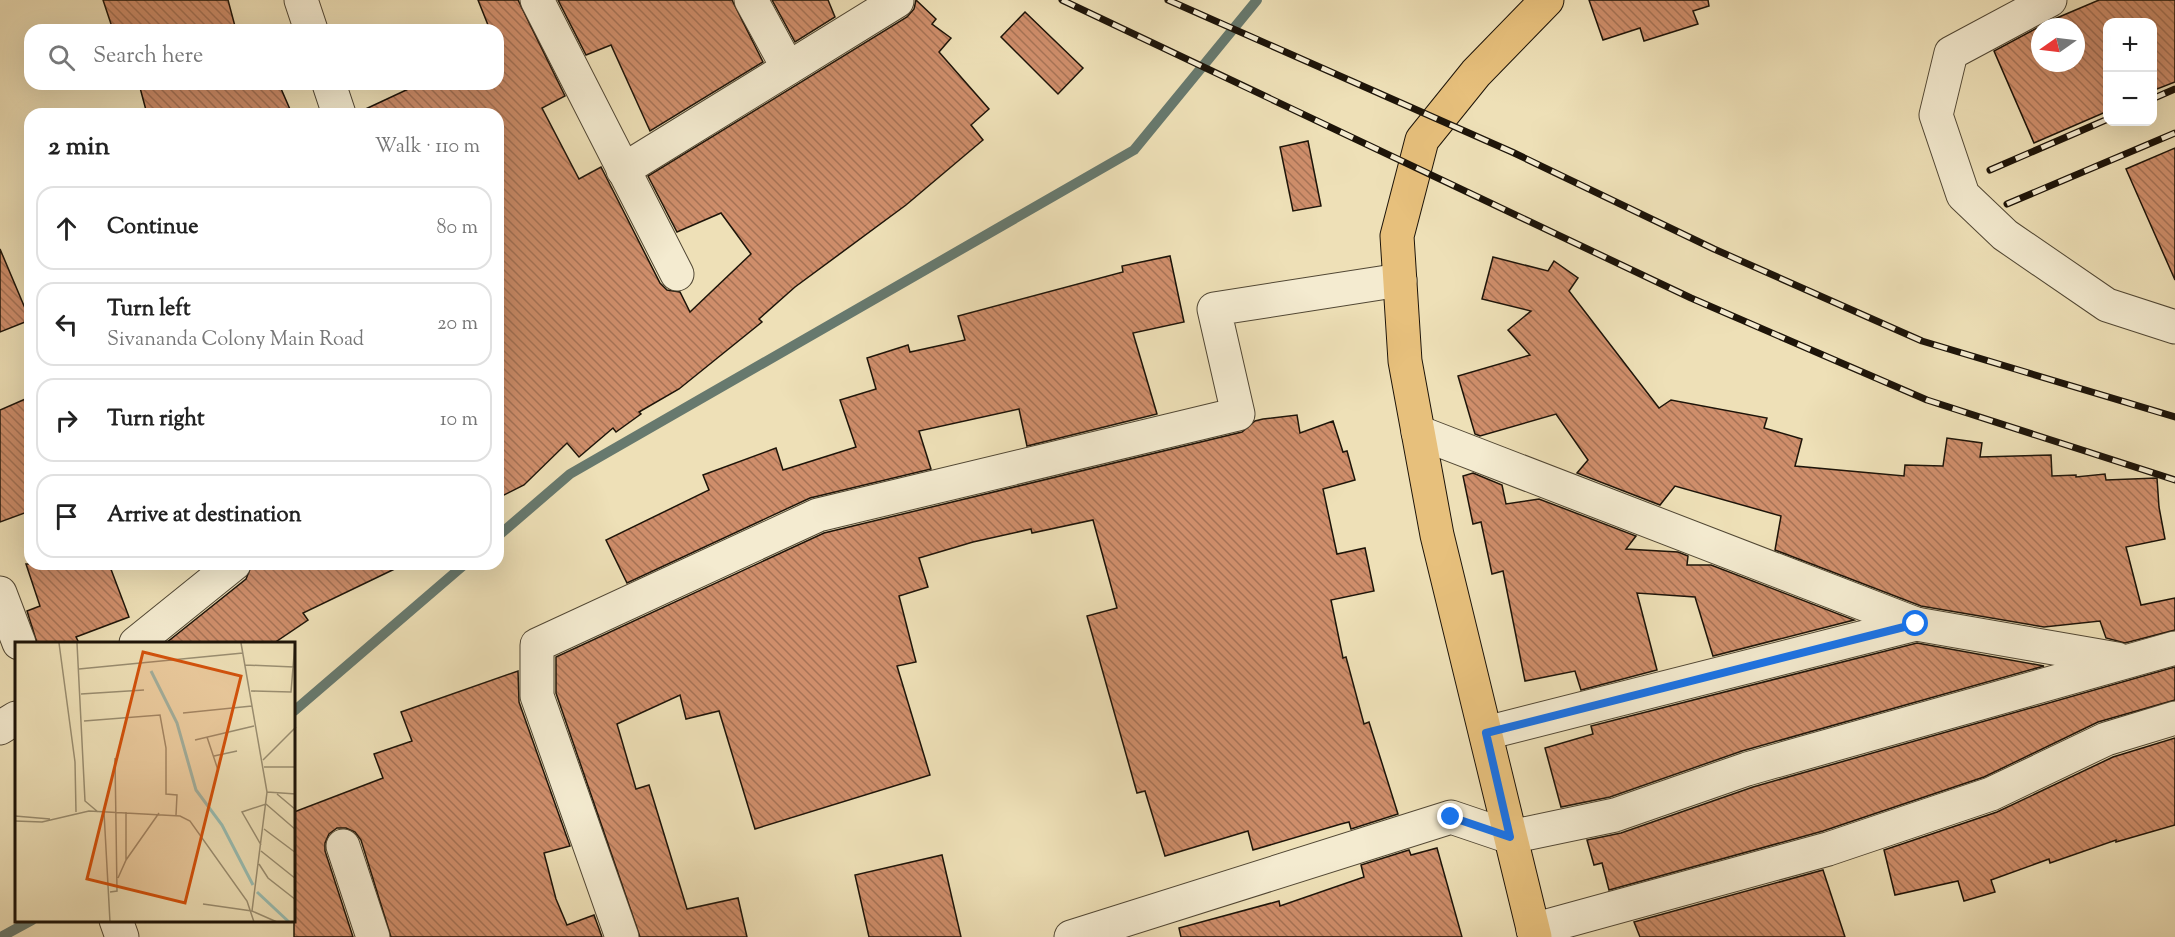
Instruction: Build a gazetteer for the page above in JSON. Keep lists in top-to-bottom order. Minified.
{"north":"left","page":{"map_buttons":["+","−"],"search":"Search here","heading":["2 min","Walk · 110 m"],"list":[["Continue","80 m"],["Turn left","Sivananda Colony Main Road","20 m"],["Turn right","10 m"],"Arrive at destination"]}}
